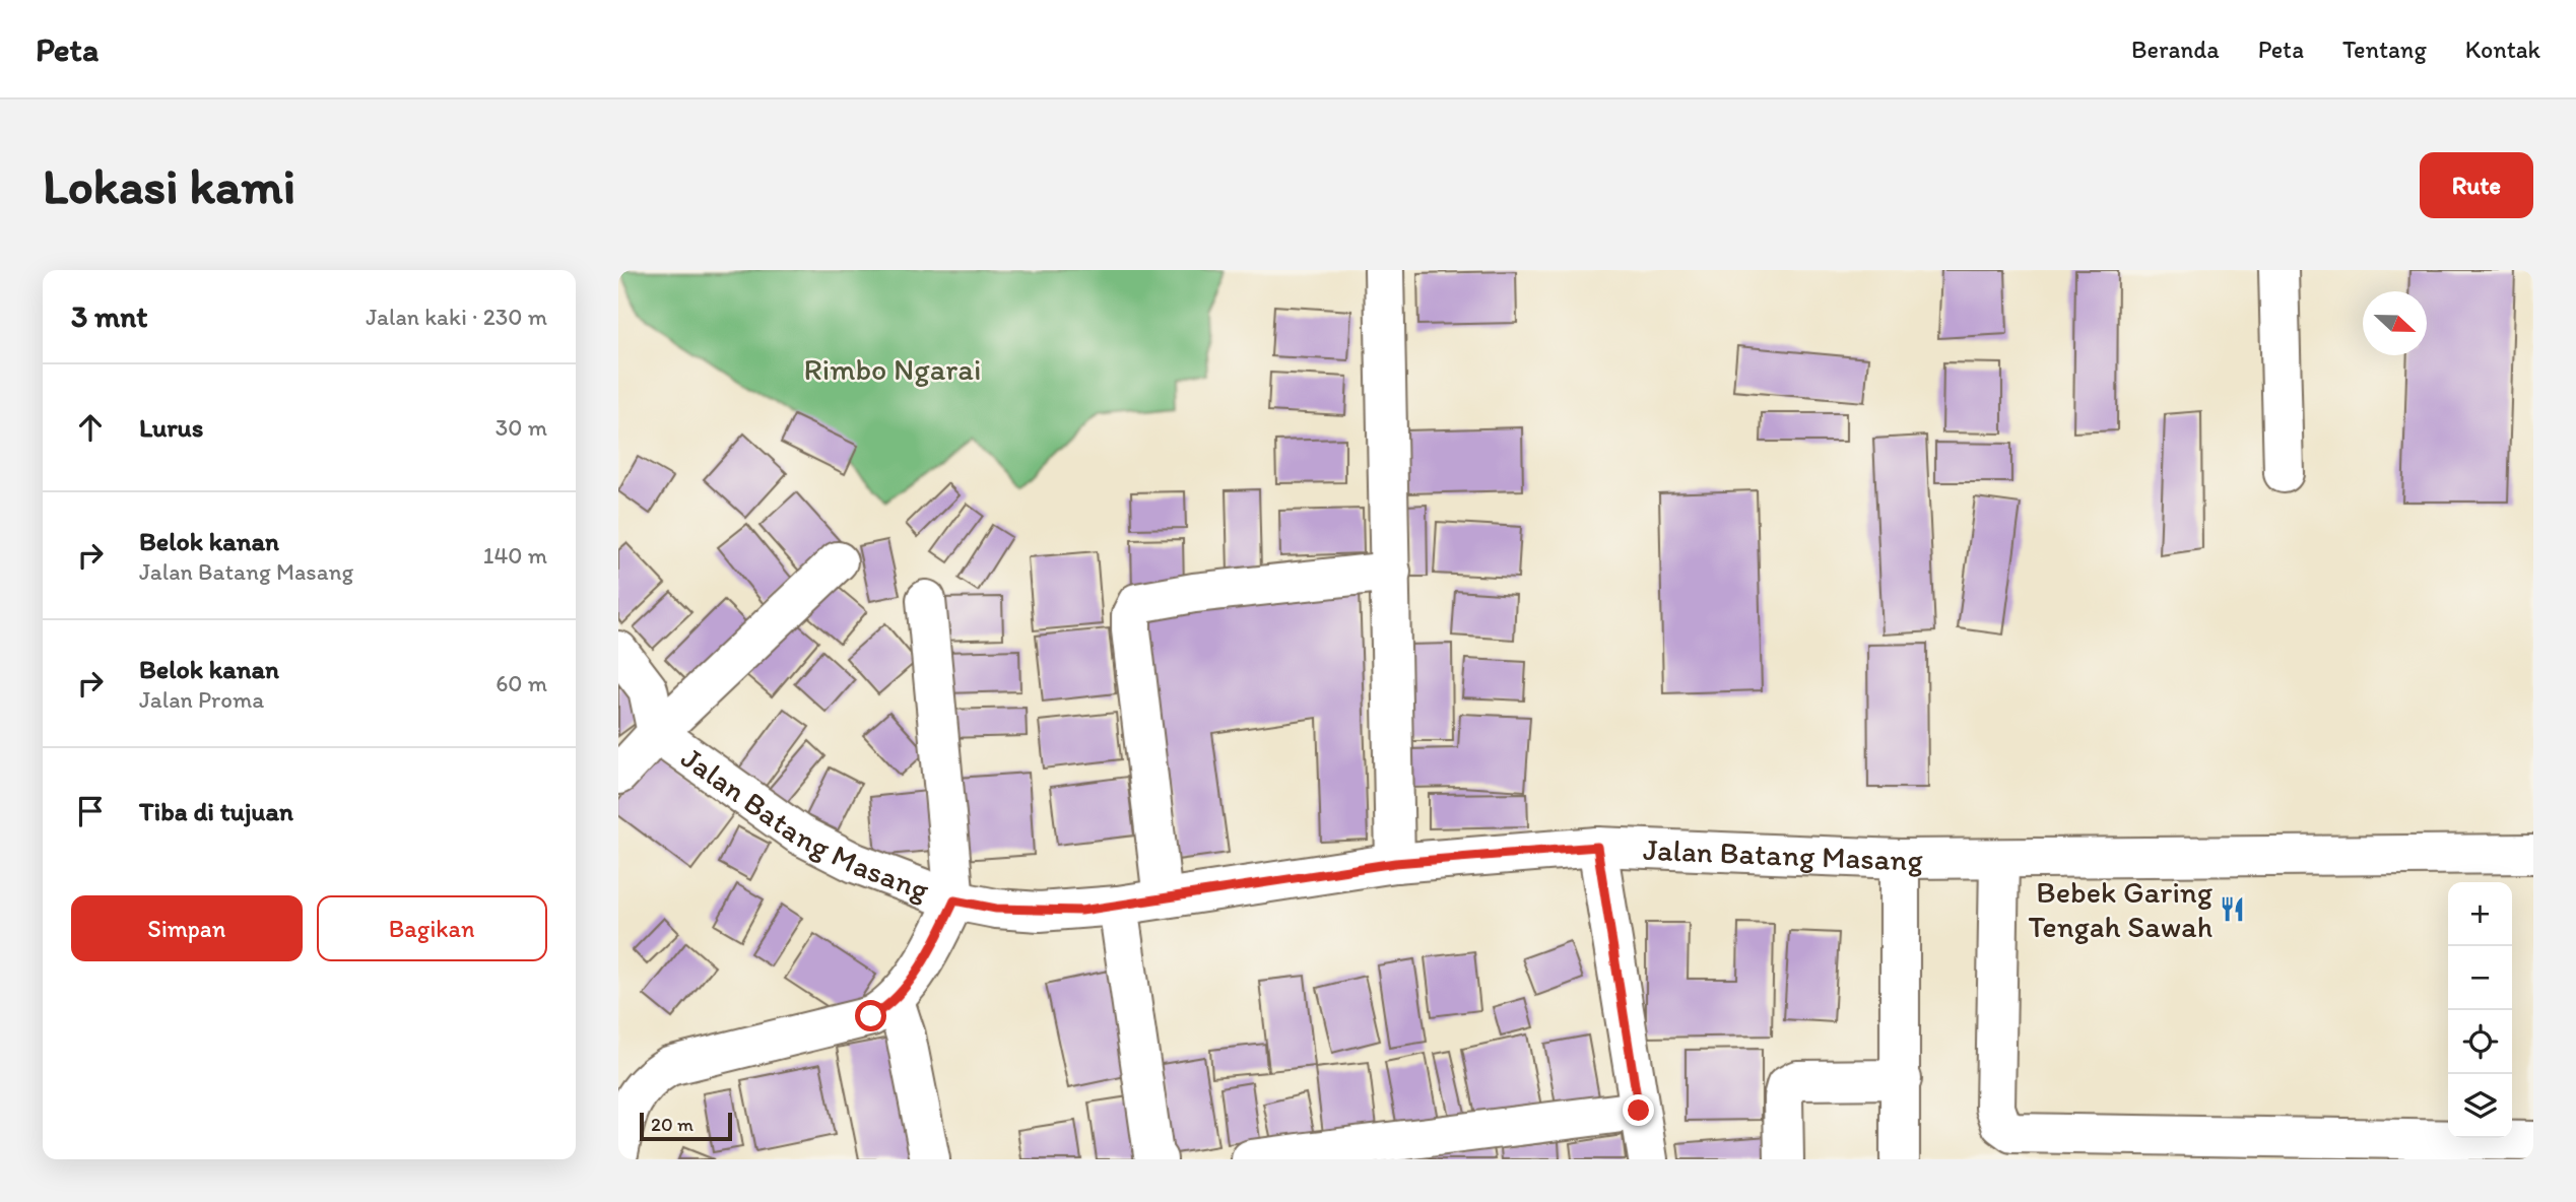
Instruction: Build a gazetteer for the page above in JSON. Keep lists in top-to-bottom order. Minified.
{"streets":{"street":["Jalan Batang Masang"]},"parks":["Rimbo Ngarai"],"places":{"restaurant":["Bebek Garing Tengah Sawah"]},"scale_bar":"20 m","north":"right","page":{"header":"Peta","nav":["Beranda","Peta","Tentang","Kontak"],"buttons":["Rute",["Simpan","Bagikan"]],"title":"Lokasi kami","heading":["3 mnt","Jalan kaki · 230 m"],"list":[["Lurus","30 m"],["Belok kanan","Jalan Batang Masang","140 m"],["Belok kanan","Jalan Proma","60 m"],"Tiba di tujuan"],"map_buttons":["+","−"],"scale":"20 m"}}
